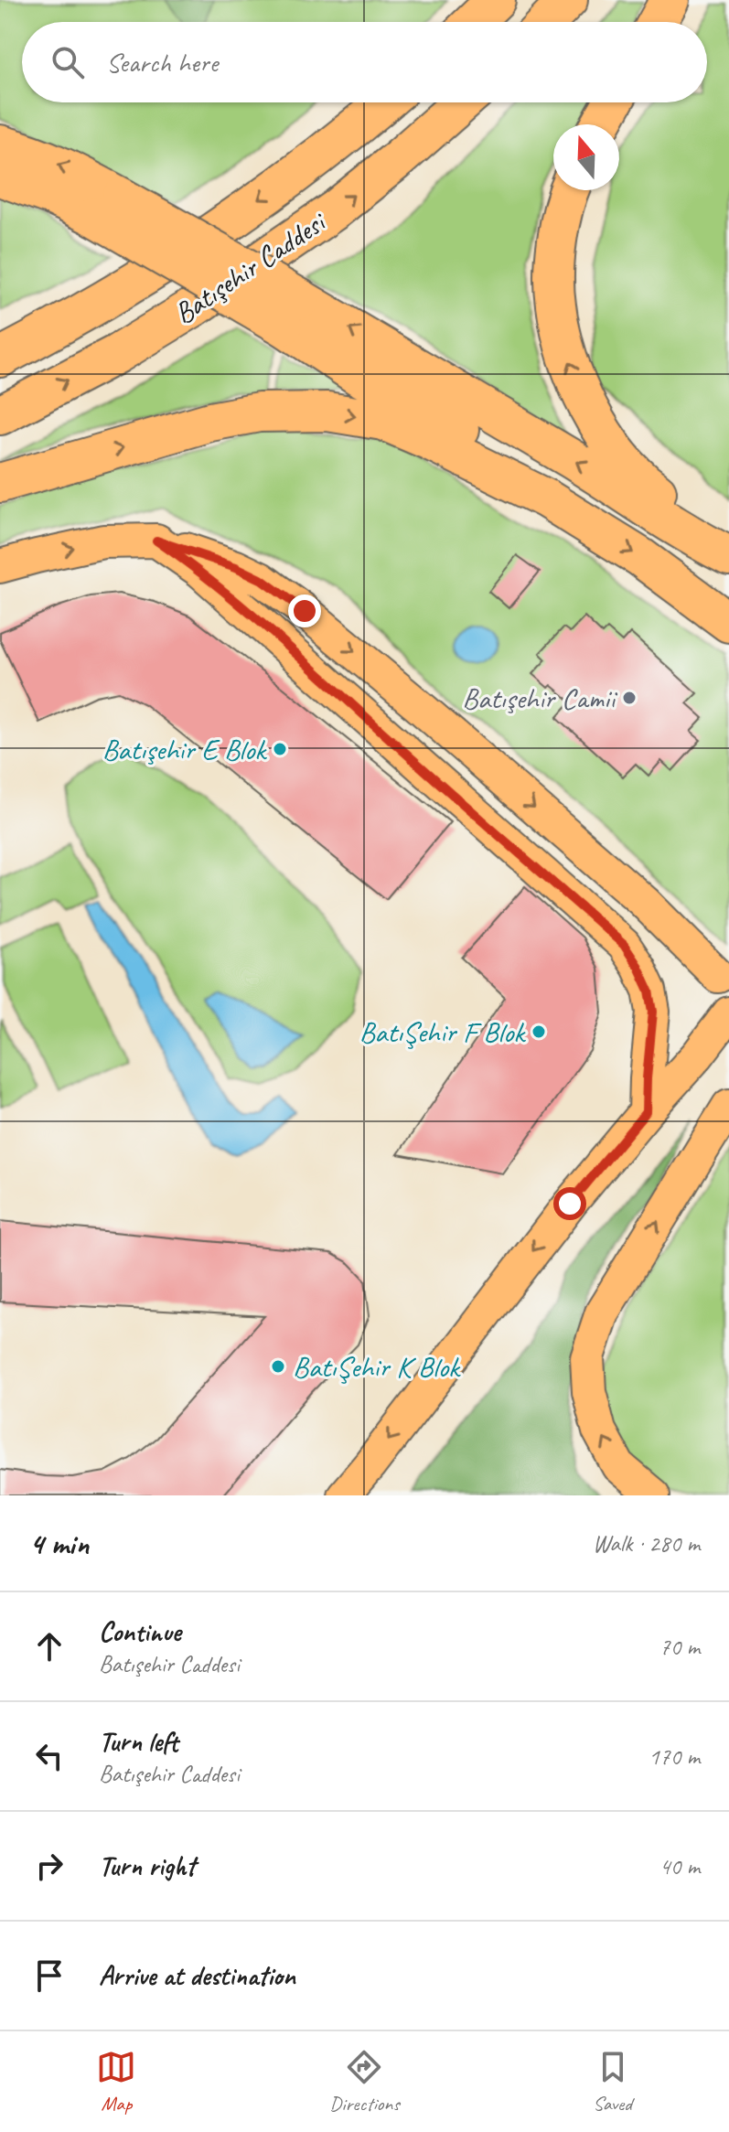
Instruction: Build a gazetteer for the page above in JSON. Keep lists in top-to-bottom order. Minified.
{"streets":{"highway":["Batışehir Caddesi"]},"places":["Batışehir Camii","Batışehir E Blok","BatıŞehir F Blok","BatıŞehir K Blok"],"north":"top","page":{"search":"Search here","heading":["4 min","Walk · 280 m"],"list":[["Continue","Batışehir Caddesi","70 m"],["Turn left","Batışehir Caddesi","170 m"],["Turn right","40 m"],"Arrive at destination"],"nav":["Map","Directions","Saved"]}}
